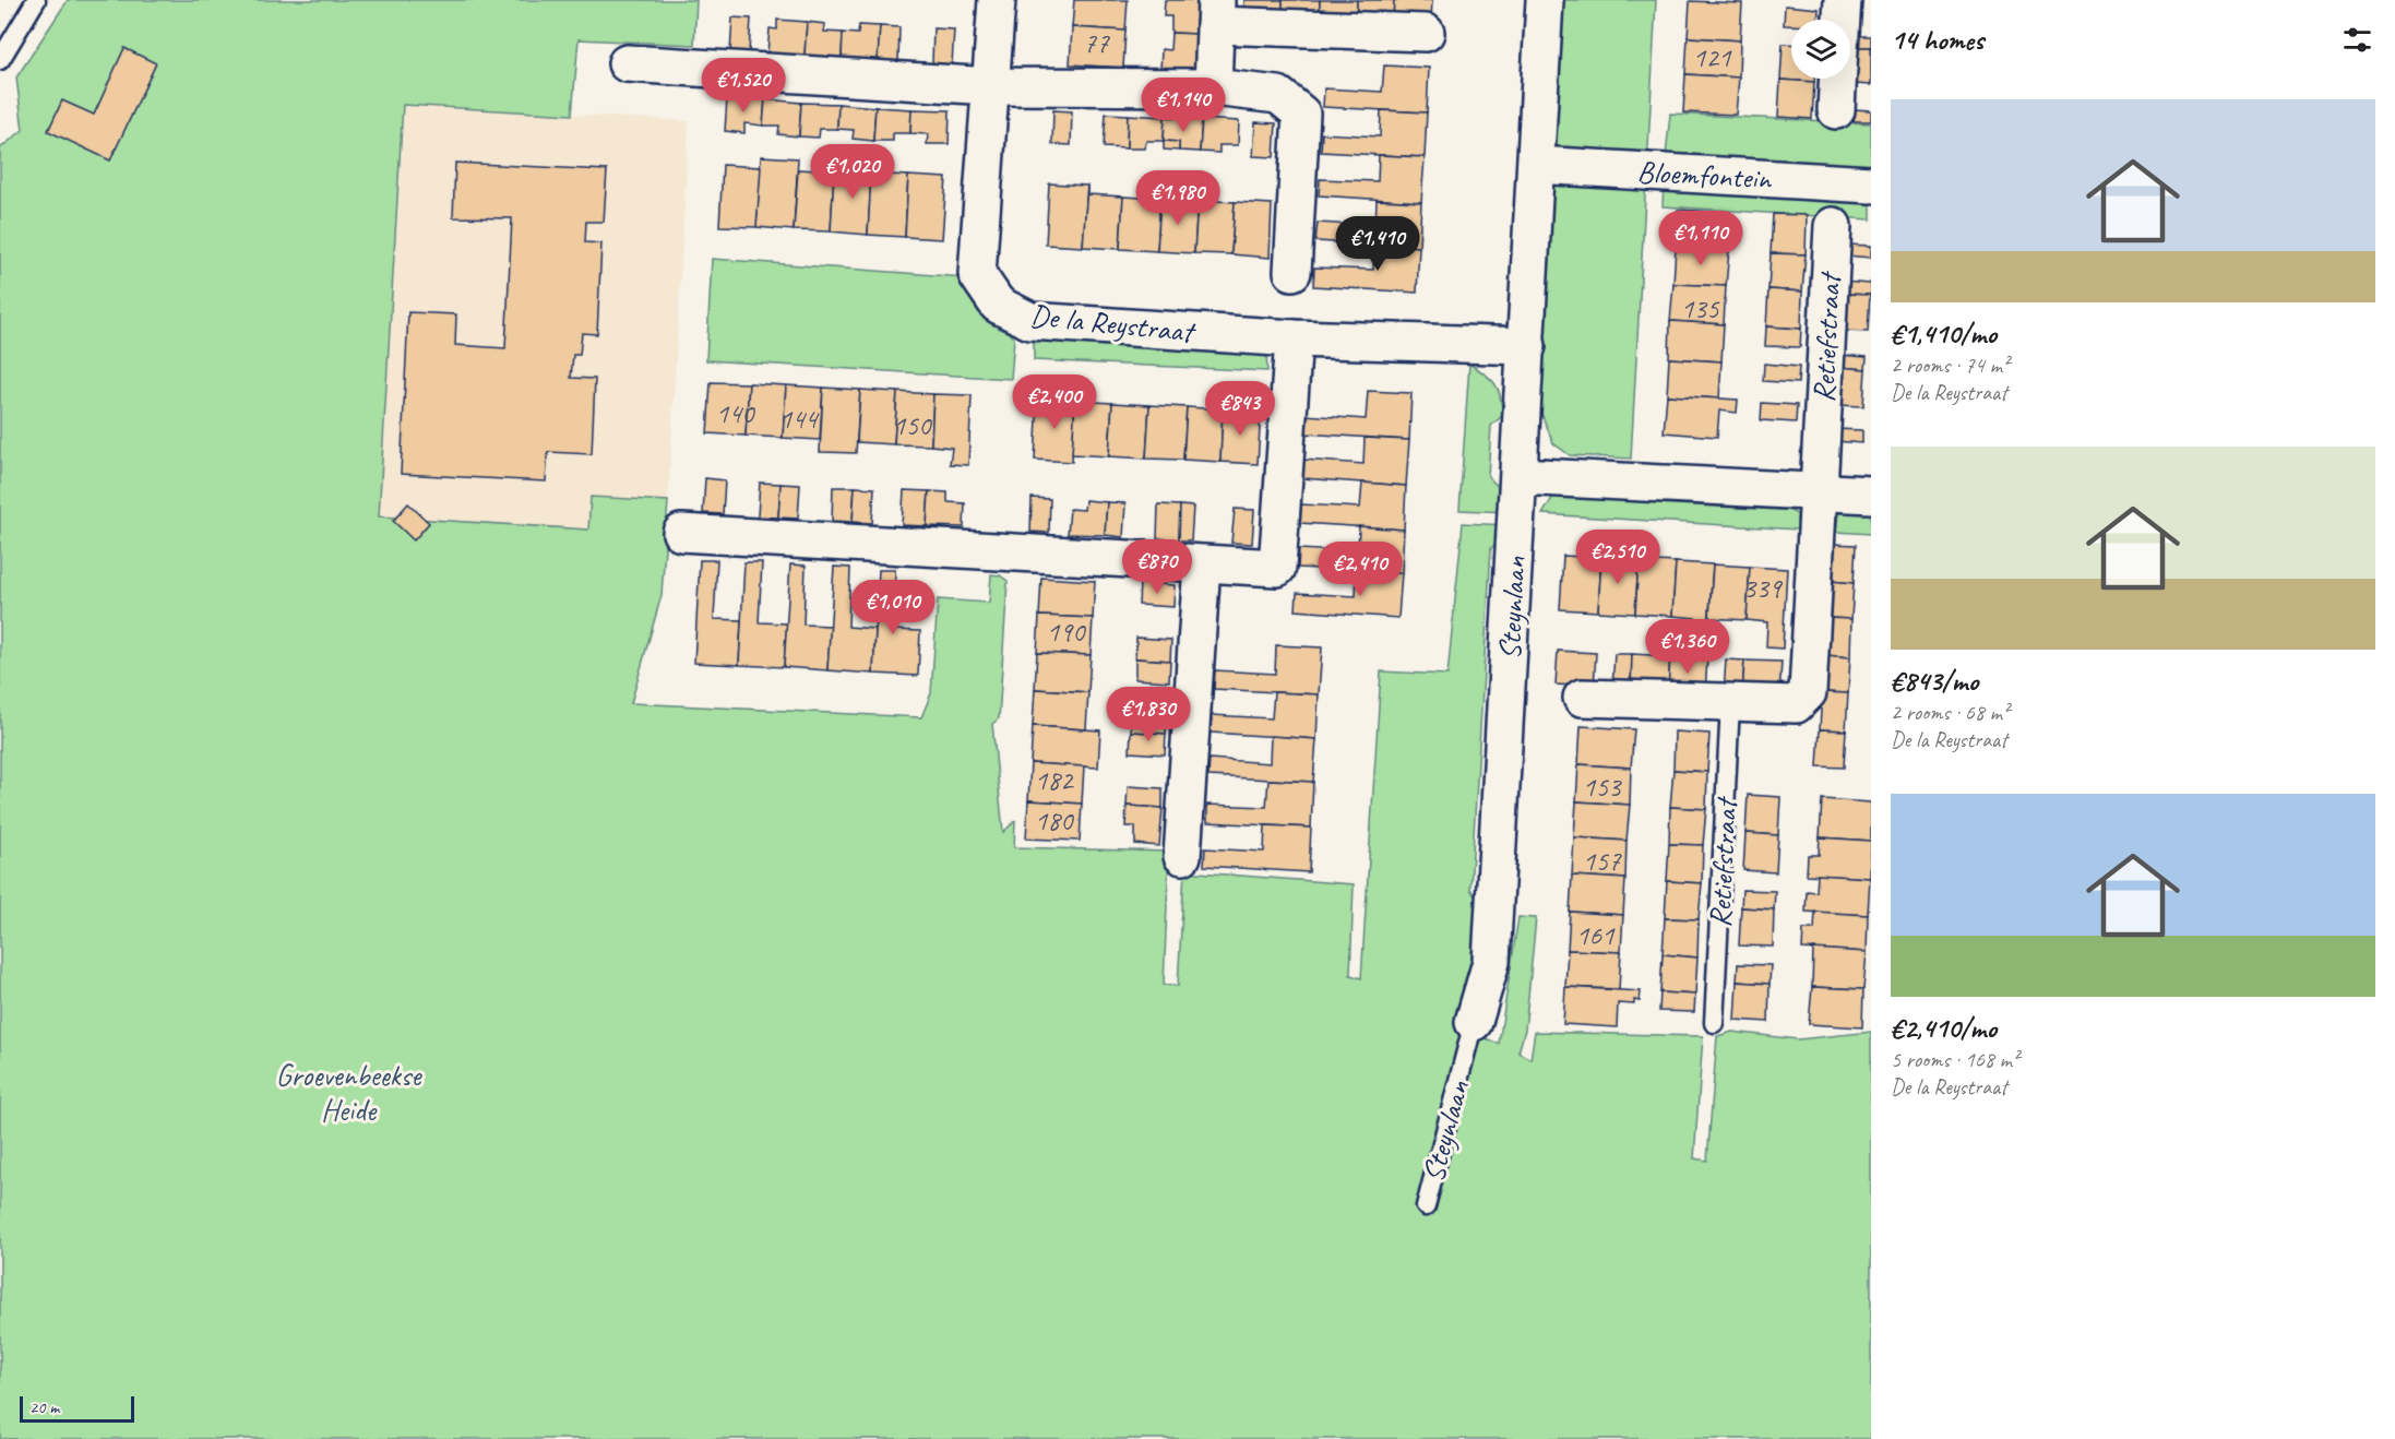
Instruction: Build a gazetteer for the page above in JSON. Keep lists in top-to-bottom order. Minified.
{"streets":{"street":["Bloemfontein","De la Reystraat","Retiefstraat","Steynlaan"]},"crossings":[["Bloemfontein","Steynlaan"],["De la Reystraat","Steynlaan"]],"parks":["Groevenbeekse Heide"],"house_numbers":["77","121","135","140","144","150","339","190","182","153","180","157","161"],"scale_bar":"20 m","page":{"heading":"14 homes","price":["€1,520","€1,140","€1,020","€1,980","€1,110","€1,410","€2,400","€843","€2,510","€870","€2,410","€1,010","€1,360","€1,830"],"list":[{"name":"€1,410/mo","note":"2 rooms · 74 m² · De la Reystraat"},{"name":"€843/mo","note":"2 rooms · 68 m² · De la Reystraat"},{"name":"€2,410/mo","note":"5 rooms · 168 m² · De la Reystraat"}],"scale":"20 m"}}
